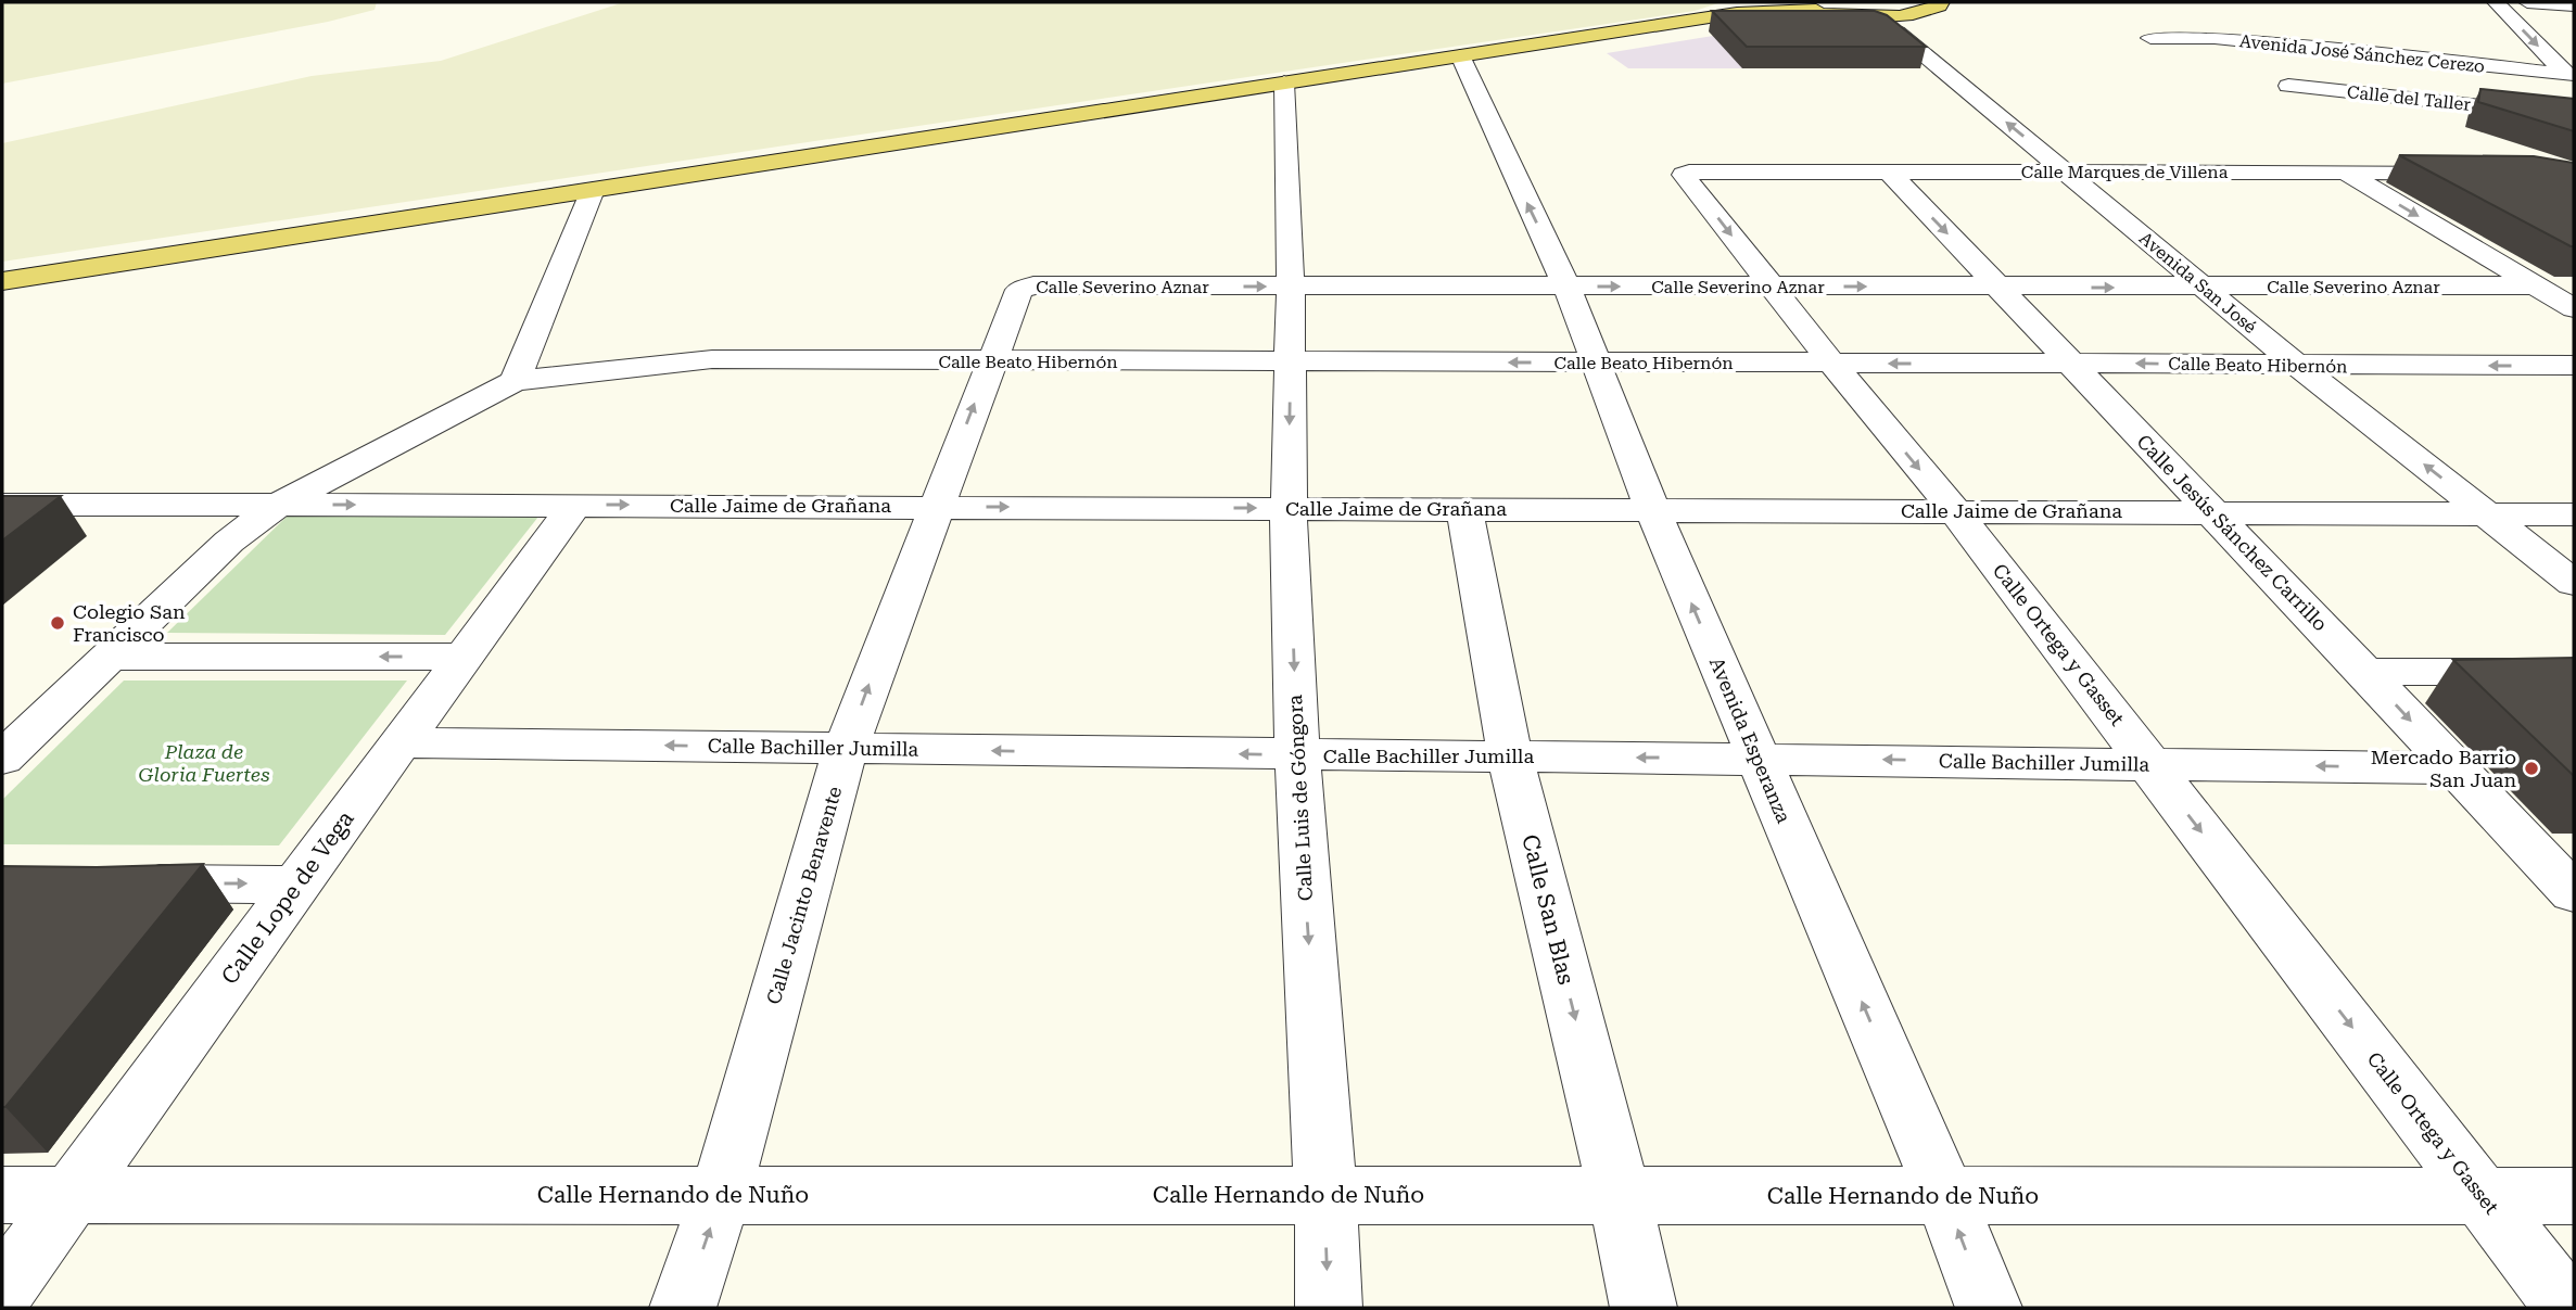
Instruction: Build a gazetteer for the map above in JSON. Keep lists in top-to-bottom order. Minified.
{"streets":{"street":["Avenida José Sánchez Cerezo","Calle del Taller","Calle Marques de Villena","Avenida San José","Calle Severino Aznar","Calle Beato Hibernón","Calle Jaime de Grañana","Calle Jesús Sánchez Carrillo","Calle Ortega y Gasset","Avenida Esperanza","Calle Bachiller Jumilla","Calle Luis de Góngora","Calle Jacinto Benavente","Calle Lope de Vega","Calle San Blas","Calle Hernando de Nuño"]},"crossings":[["Calle Marques de Villena","Avenida San José"],["Calle Marques de Villena","Calle Jesús Sánchez Carrillo"],["Calle Marques de Villena","Calle Ortega y Gasset"],["Avenida San José","Calle Severino Aznar"],["Avenida San José","Calle Beato Hibernón"],["Avenida San José","Calle Jaime de Grañana"],["Calle Severino Aznar","Calle Beato Hibernón"],["Calle Severino Aznar","Calle Jesús Sánchez Carrillo"],["Calle Severino Aznar","Calle Ortega y Gasset"],["Calle Severino Aznar","Avenida Esperanza"],["Calle Severino Aznar","Calle Luis de Góngora"],["Calle Severino Aznar","Calle Jacinto Benavente"],["Calle Beato Hibernón","Calle Jesús Sánchez Carrillo"],["Calle Beato Hibernón","Calle Ortega y Gasset"],["Calle Beato Hibernón","Avenida Esperanza"],["Calle Beato Hibernón","Calle Luis de Góngora"],["Calle Beato Hibernón","Calle Jacinto Benavente"],["Calle Jaime de Grañana","Calle Jesús Sánchez Carrillo"],["Calle Jaime de Grañana","Calle Ortega y Gasset"],["Calle Jaime de Grañana","Avenida Esperanza"],["Calle Jaime de Grañana","Calle Luis de Góngora"],["Calle Jaime de Grañana","Calle Jacinto Benavente"],["Calle Jaime de Grañana","Calle Lope de Vega"],["Calle Jaime de Grañana","Calle San Blas"],["Calle Jesús Sánchez Carrillo","Calle Bachiller Jumilla"],["Calle Ortega y Gasset","Calle Bachiller Jumilla"],["Calle Ortega y Gasset","Calle Hernando de Nuño"],["Avenida Esperanza","Calle Bachiller Jumilla"],["Avenida Esperanza","Calle Hernando de Nuño"],["Calle Bachiller Jumilla","Calle Luis de Góngora"],["Calle Bachiller Jumilla","Calle Jacinto Benavente"],["Calle Bachiller Jumilla","Calle Lope de Vega"],["Calle Bachiller Jumilla","Calle San Blas"],["Calle Luis de Góngora","Calle Hernando de Nuño"],["Calle Jacinto Benavente","Calle Hernando de Nuño"],["Calle Lope de Vega","Calle Hernando de Nuño"],["Calle San Blas","Calle Hernando de Nuño"]],"one_way":["Calle Severino Aznar","Calle Beato Hibernón","Calle Jaime de Grañana","Calle Ortega y Gasset","Avenida Esperanza","Calle Bachiller Jumilla","Calle Luis de Góngora","Calle Jacinto Benavente","Calle San Blas"],"parks":["Plaza de Gloria Fuertes"],"places":["Colegio San Francisco","Mercado Barrio San Juan"]}
